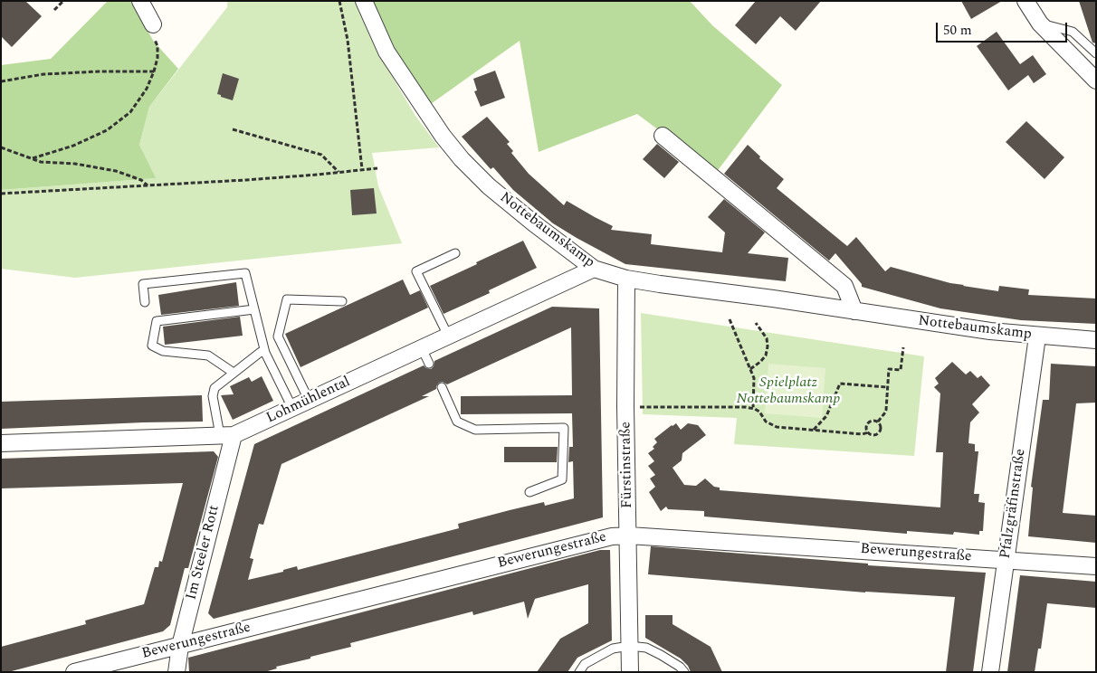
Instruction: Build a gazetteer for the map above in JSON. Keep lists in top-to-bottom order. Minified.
{"streets":{"street":["Nottebaumskamp","Lohmühlental","Fürstinstraße","Pfalzgräfinstraße","Bewerungestraße","Im Steeler Rott"]},"crossings":[["Nottebaumskamp","Lohmühlental"],["Nottebaumskamp","Fürstinstraße"],["Nottebaumskamp","Pfalzgräfinstraße"],["Lohmühlental","Im Steeler Rott"],["Fürstinstraße","Bewerungestraße"],["Pfalzgräfinstraße","Bewerungestraße"],["Bewerungestraße","Im Steeler Rott"]],"parks":["Spielplatz Nottebaumskamp"],"scale_bar":"50 m"}
